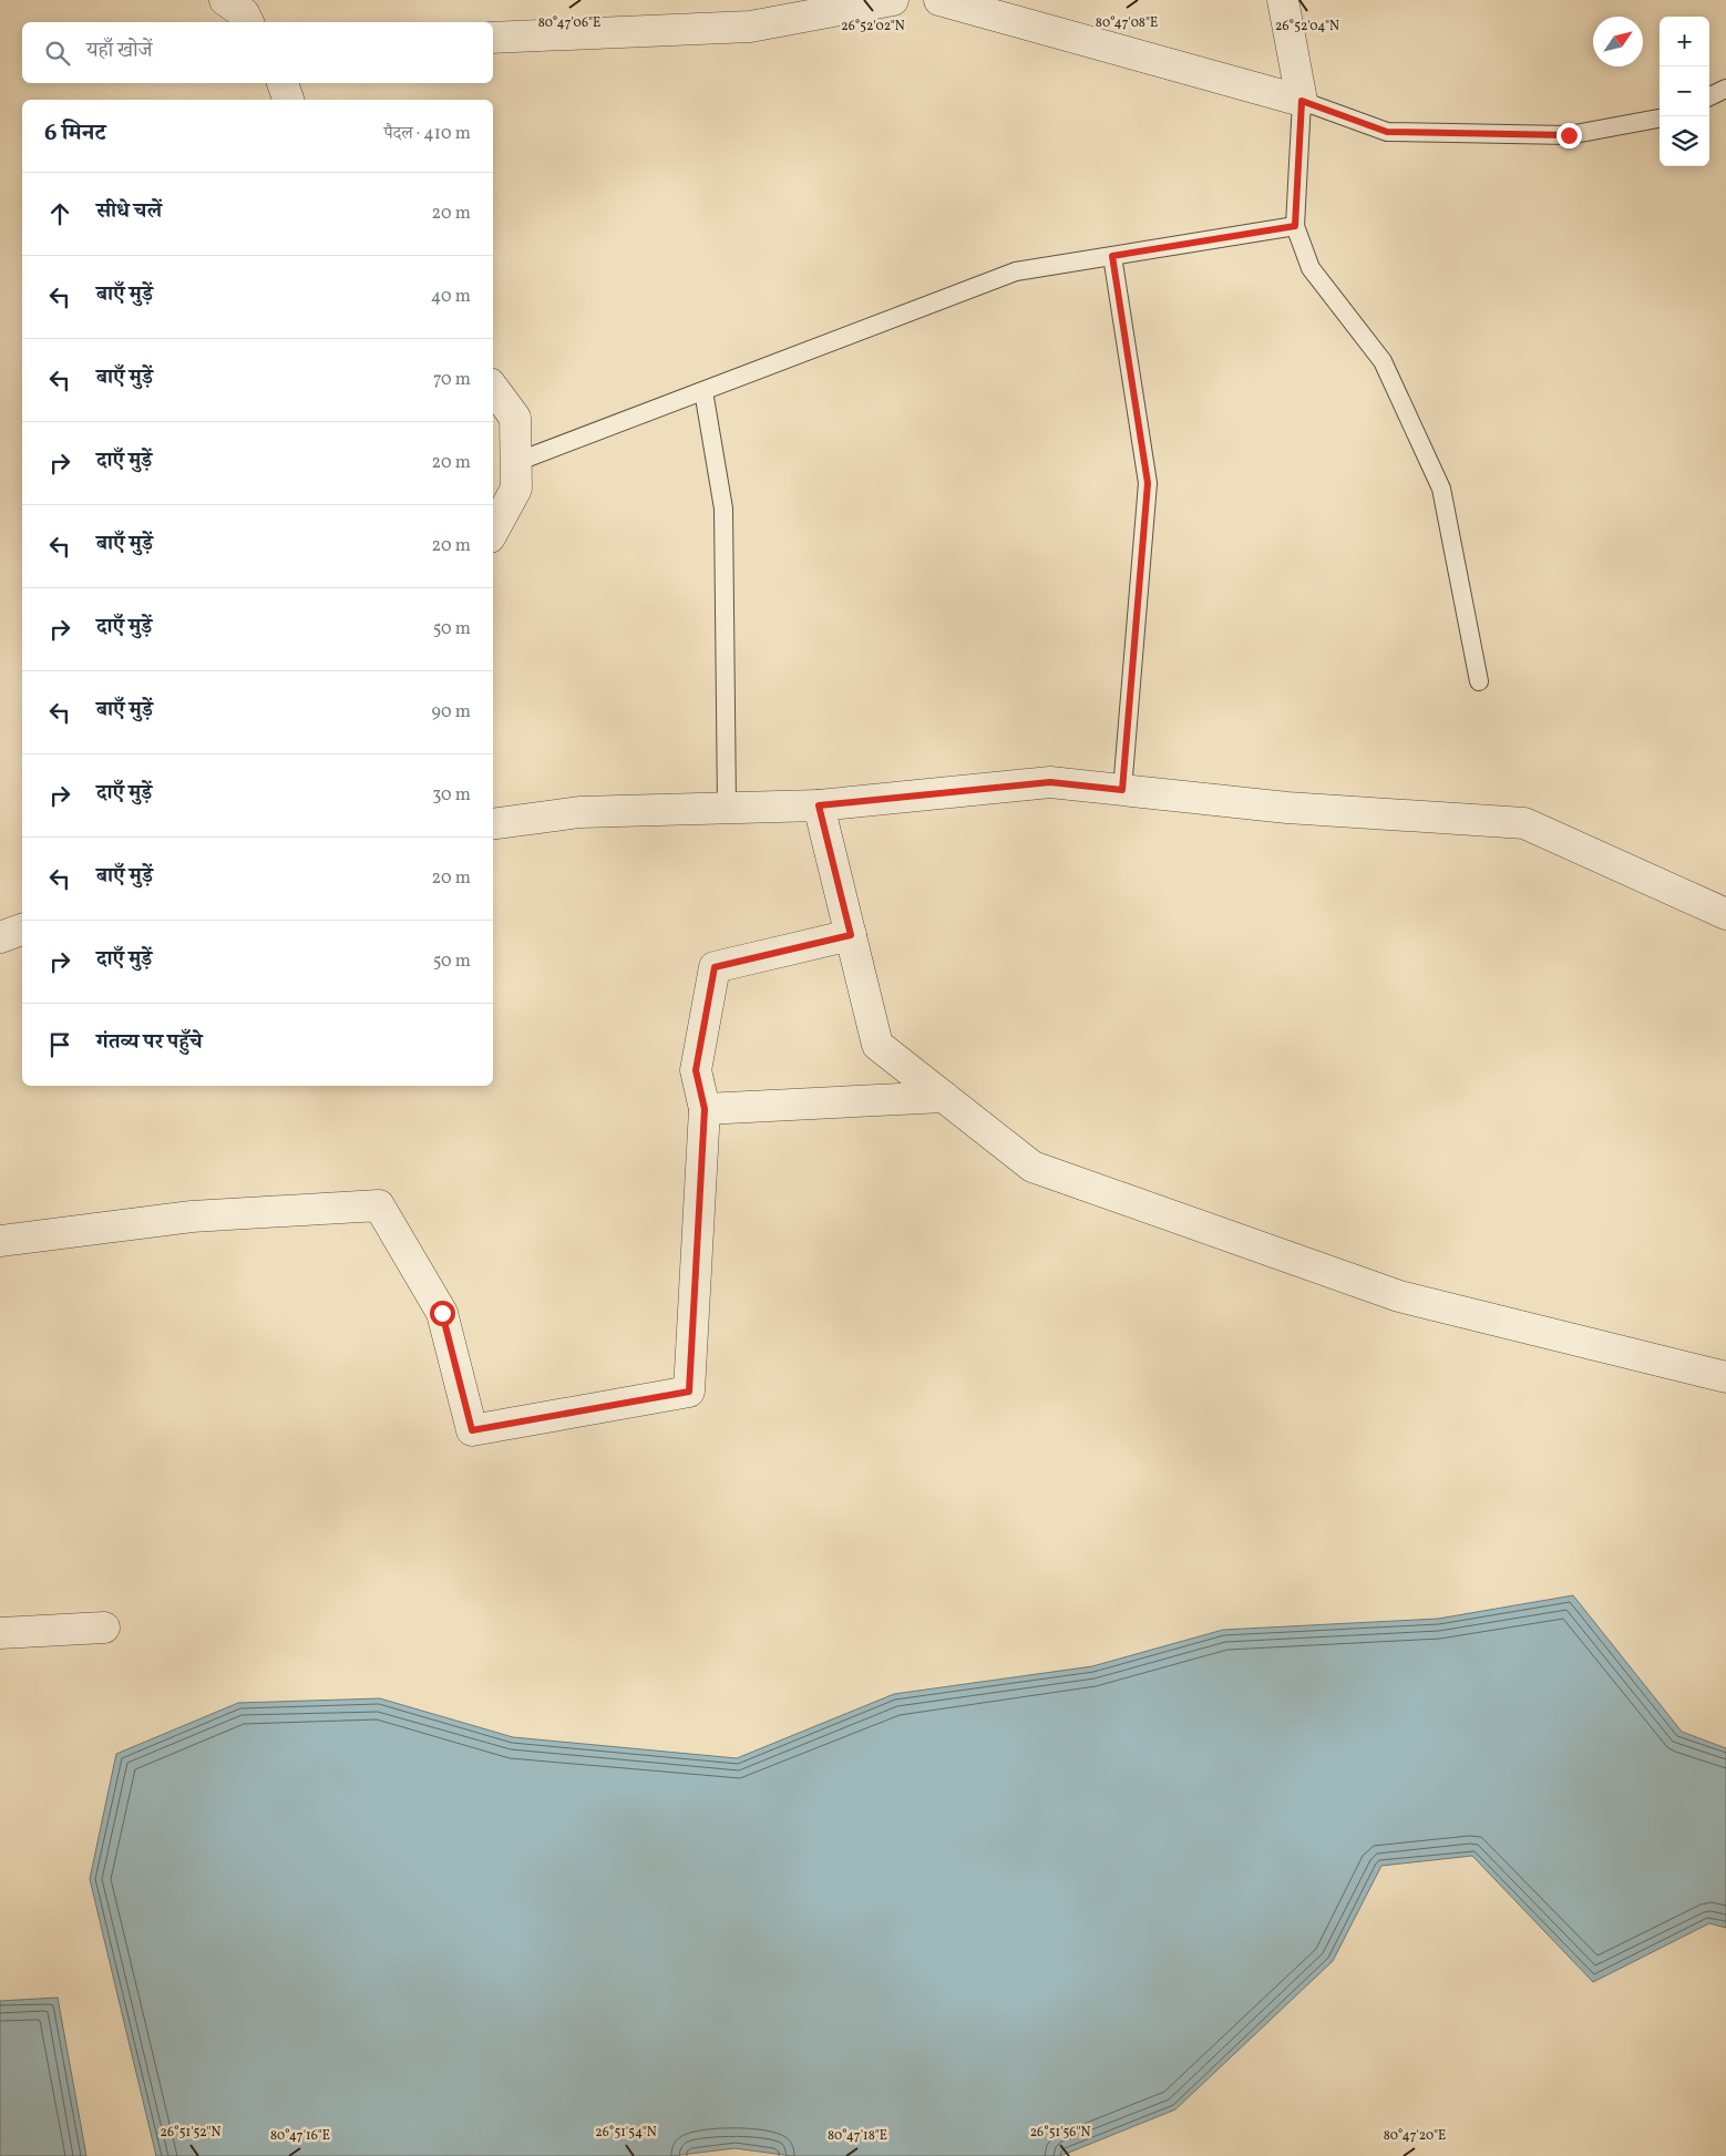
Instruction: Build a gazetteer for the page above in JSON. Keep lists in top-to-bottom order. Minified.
{"north":"top right","page":{"map_buttons":["+","−"],"search":"यहाँ खोजें","heading":["6 मिनट","पैदल · 410 m"],"list":[["सीधे चलें","20 m"],["बाएँ मुड़ें","40 m"],["बाएँ मुड़ें","70 m"],["दाएँ मुड़ें","20 m"],["बाएँ मुड़ें","20 m"],["दाएँ मुड़ें","50 m"],["बाएँ मुड़ें","90 m"],["दाएँ मुड़ें","30 m"],["बाएँ मुड़ें","20 m"],["दाएँ मुड़ें","50 m"],"गंतव्य पर पहुँचे"]},"coordinates":["80°47'06\"E","80°47'08\"E","26°52'02\"N","26°52'04\"N","26°51'52\"N","26°51'54\"N","26°51'56\"N","80°47'16\"E","80°47'18\"E","80°47'20\"E"]}
